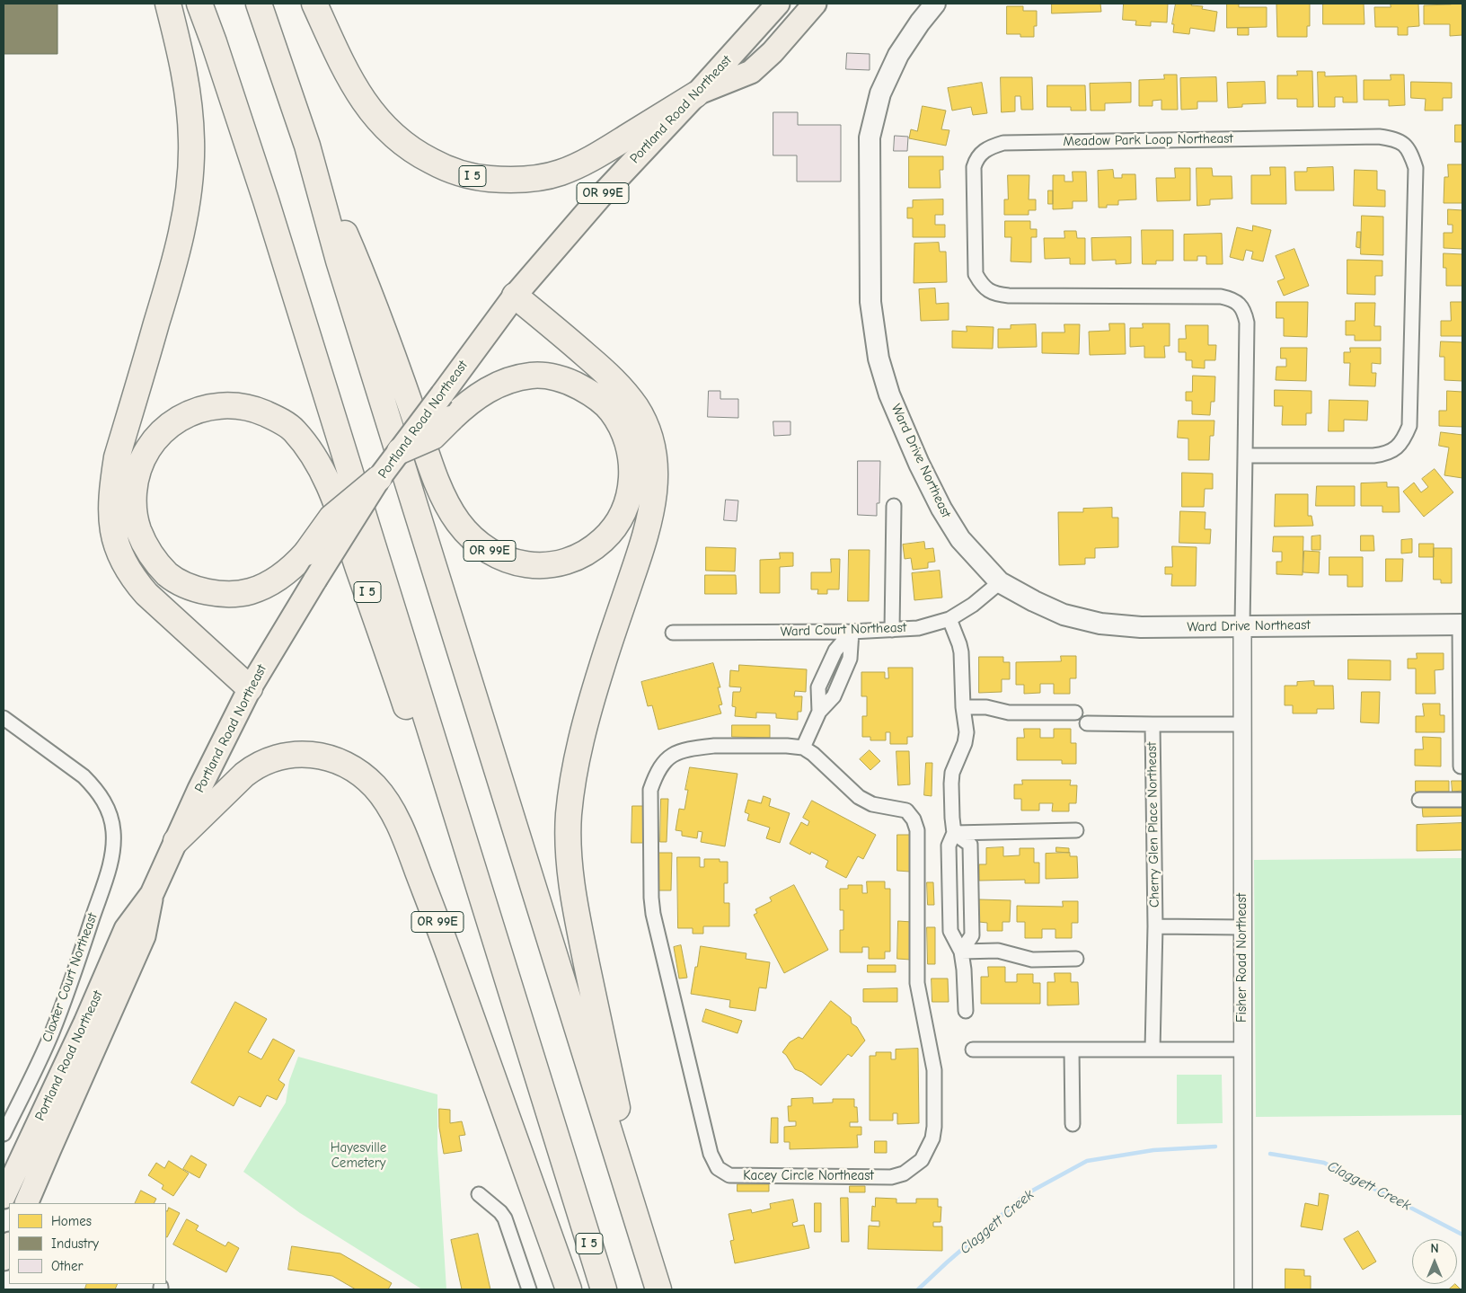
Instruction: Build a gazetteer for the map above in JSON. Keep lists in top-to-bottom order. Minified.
{"streets":{"highway":["I 5","OR 99E"],"main road":["Portland Road Northeast","Ward Drive Northeast"],"street":["Meadow Park Loop Northeast","Ward Court Northeast","Cherry Glen Place Northeast","Fisher Road Northeast","Claxter Court Northeast","Kacey Circle Northeast"]},"crossings":[["Portland Road Northeast","I 5"],["Portland Road Northeast","OR 99E"],["Meadow Park Loop Northeast","Ward Drive Northeast"],["Meadow Park Loop Northeast","Fisher Road Northeast"],["Ward Drive Northeast","Ward Court Northeast"],["Ward Drive Northeast","Fisher Road Northeast"],["Cherry Glen Place Northeast","Fisher Road Northeast"]],"water":["Claggett Creek"],"parks":["Hayesville Cemetery"],"legend":["Homes","Industry","Other"],"north":"top"}
